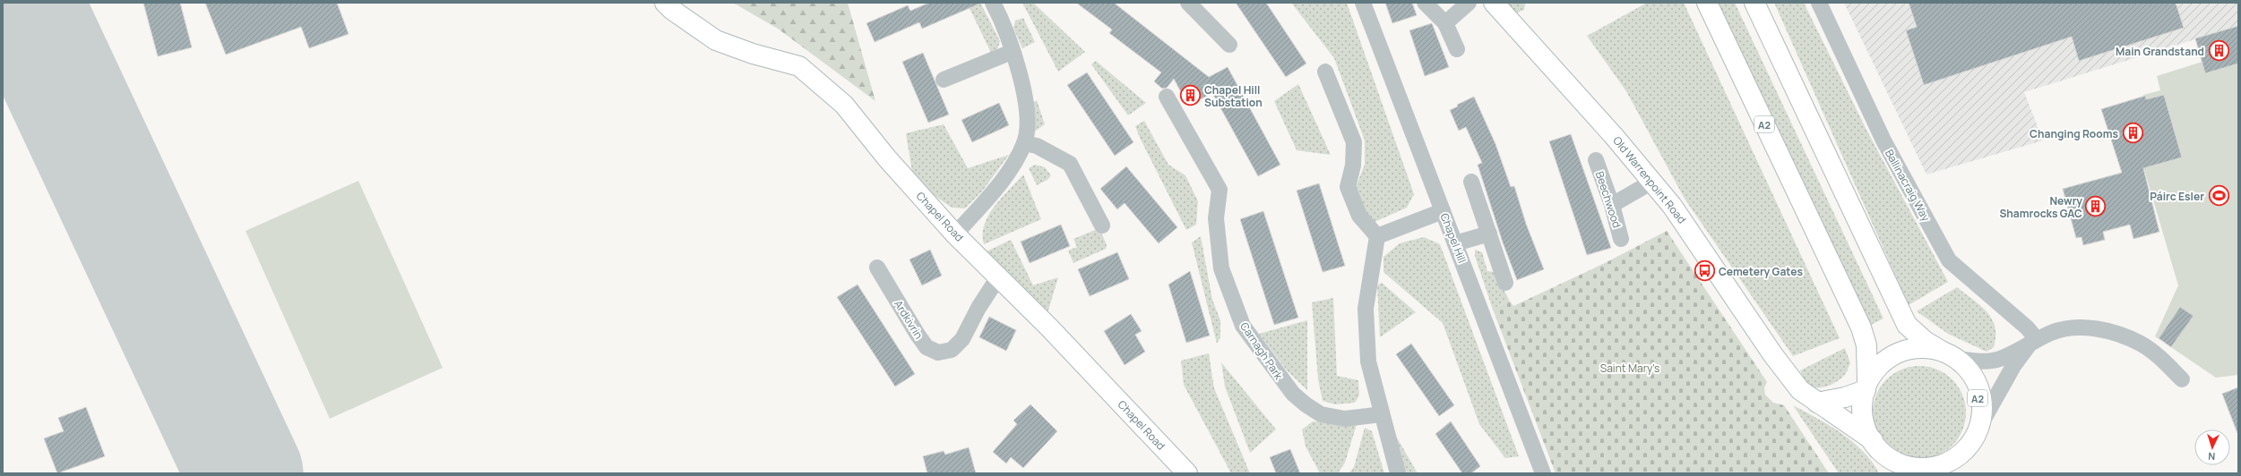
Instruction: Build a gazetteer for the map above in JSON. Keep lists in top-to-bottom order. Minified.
{"streets":{"main road":["A2","Old Warrenpoint Road","Chapel Road"],"street":["Ballinacraig Way","Beechwood","Chapel Hill","Ardkivrin","Carnagh Park"]},"crossings":[["A2","Old Warrenpoint Road"],["Chapel Road","Ardkivrin"]],"parks":["Saint Mary's"],"places":{"building":["Main Grandstand","Chapel Hill Substation","Changing Rooms","Newry Shamrocks GAC"],"sports":["Páirc Esler"],"bus stop":["Cemetery Gates"]},"north":"bottom"}
